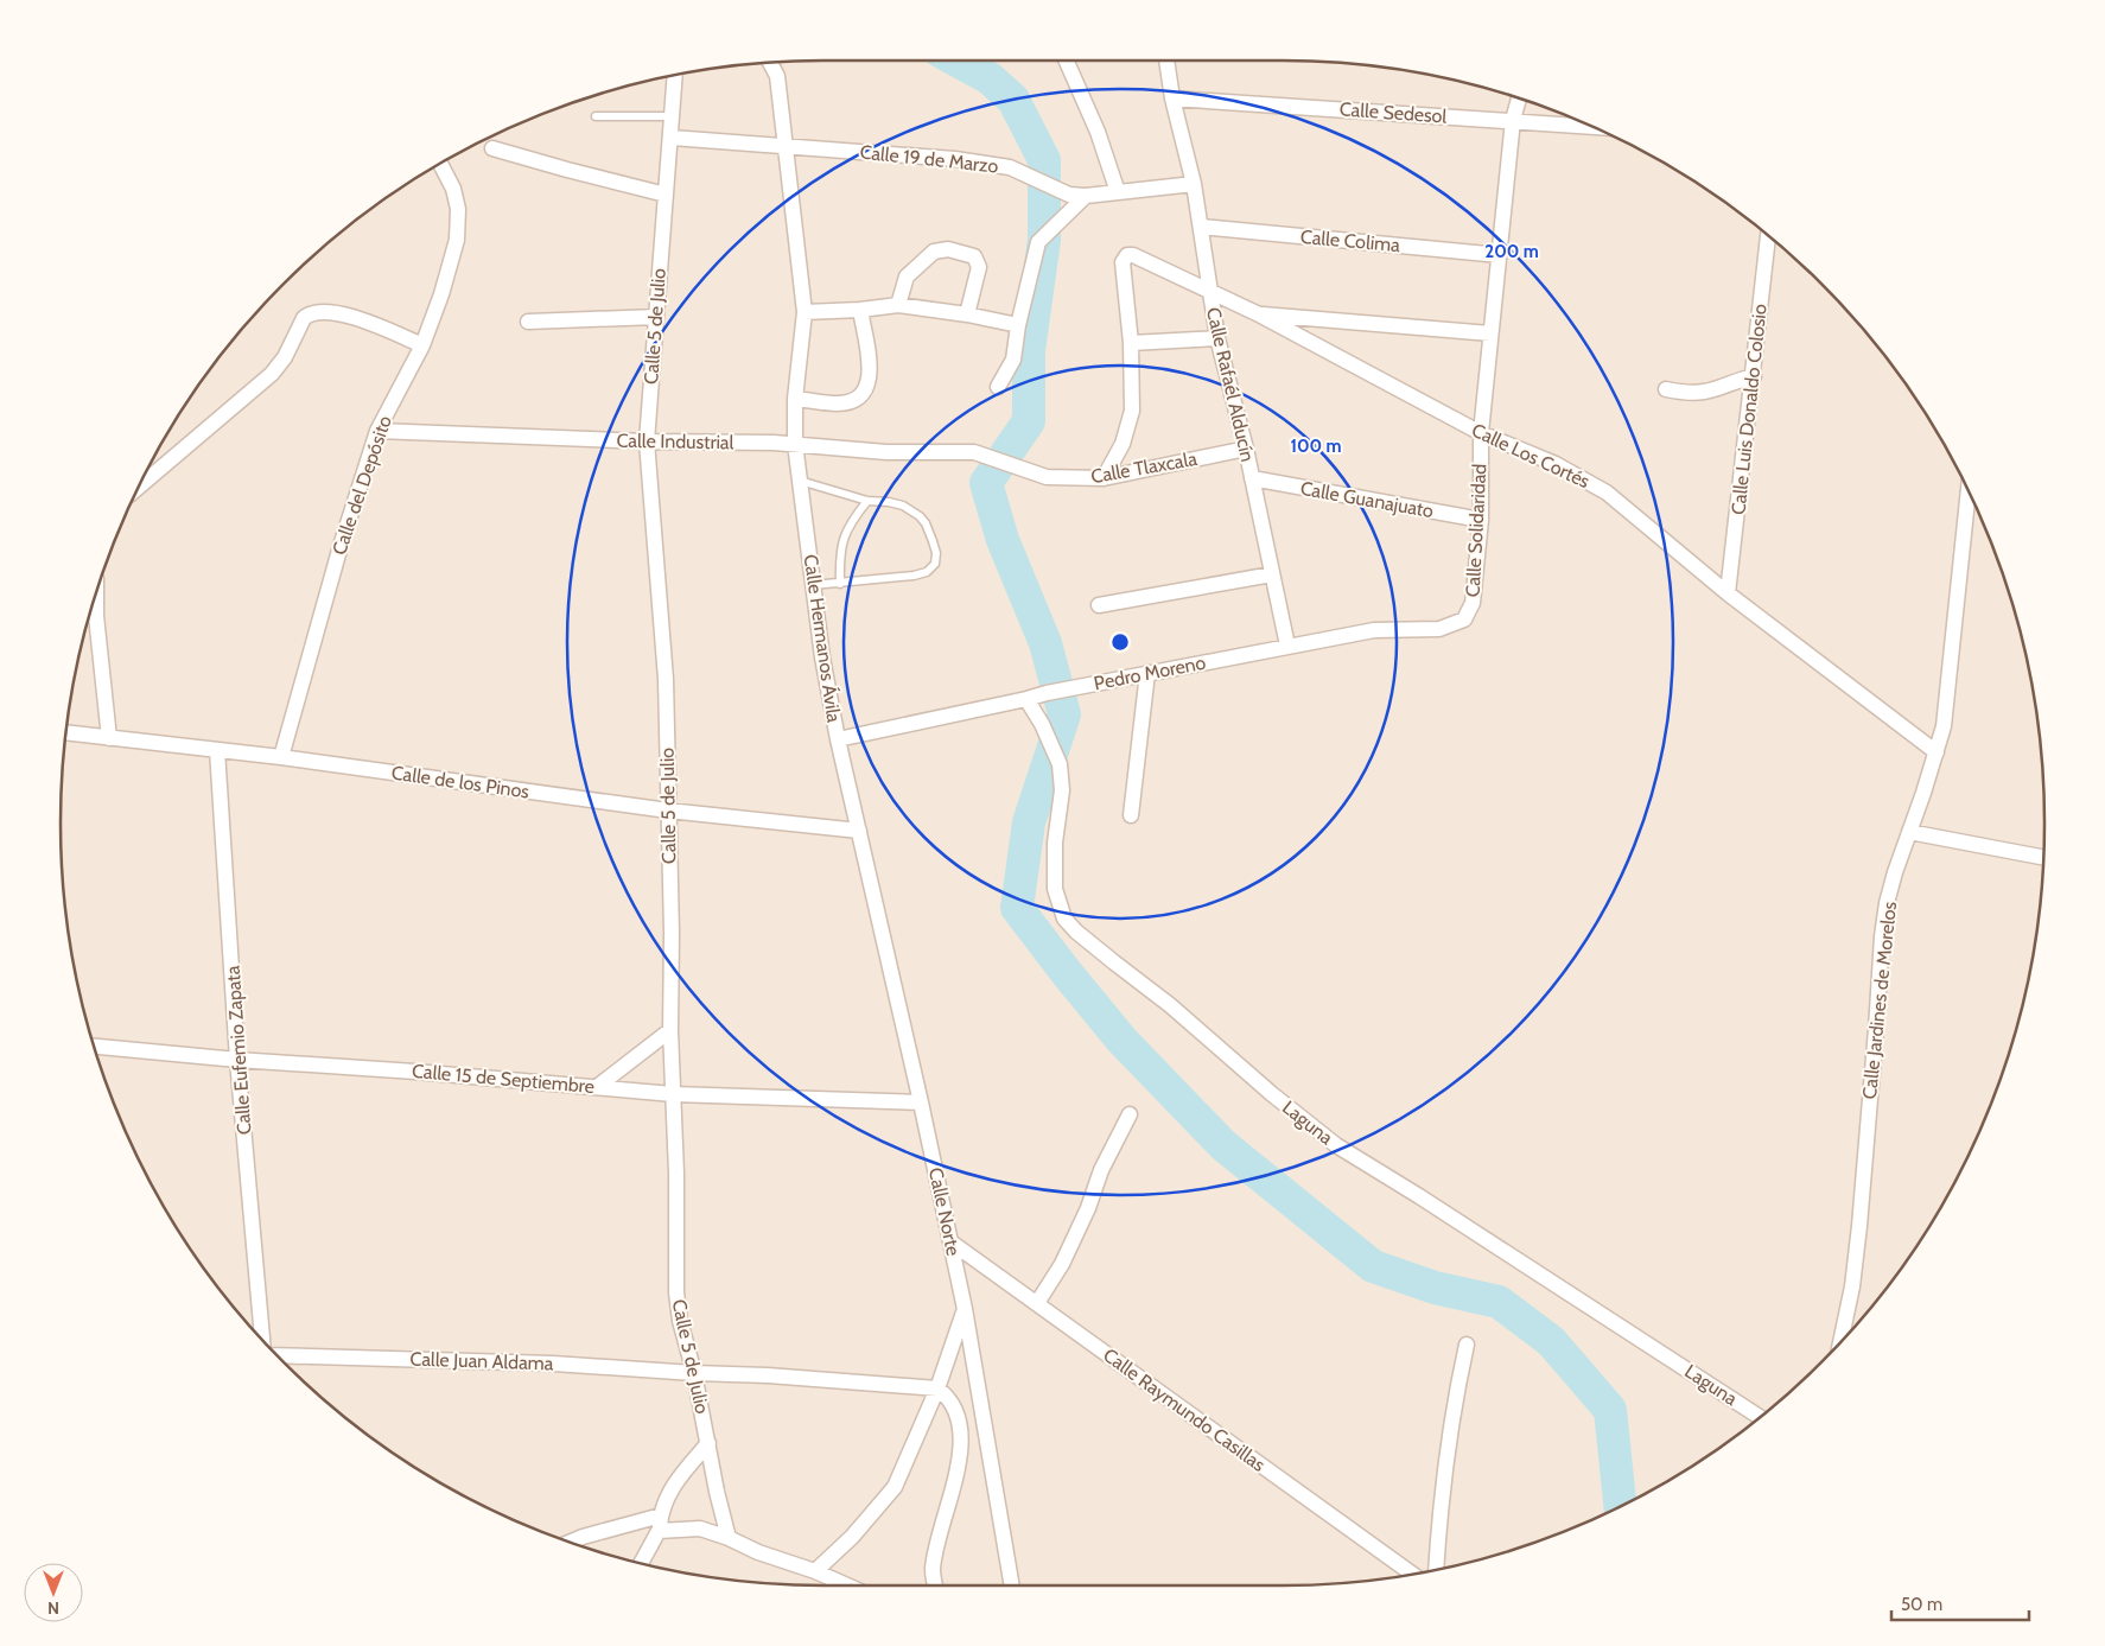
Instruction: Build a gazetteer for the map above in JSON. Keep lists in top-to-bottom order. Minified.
{"streets":{"street":["Calle Sedesol","Calle 19 de Marzo","Calle Colima","Calle 5 de Julio","Calle Rafaél Alducín","Calle Luis Donaldo Colosio","Calle Industrial","Calle Los Cortés","Calle Tlaxcala","Calle del Depósito","Calle Guanajuato","Calle Solidaridad","Calle Hermanos Ávila","Pedro Moreno","Calle de los Pinos","Calle Jardines de Morelos","Calle Eufemio Zapata","Calle 15 de Septiembre","Laguna","Calle Norte","Calle Juan Aldama","Calle Raymundo Casillas"]},"crossings":[["Calle Sedesol","Calle Rafaél Alducín"],["Calle Sedesol","Calle Solidaridad"],["Calle 19 de Marzo","Calle 5 de Julio"],["Calle 19 de Marzo","Calle Rafaél Alducín"],["Calle 19 de Marzo","Calle Hermanos Ávila"],["Calle Colima","Calle Rafaél Alducín"],["Calle Colima","Calle Solidaridad"],["Calle 5 de Julio","Calle Industrial"],["Calle 5 de Julio","Calle de los Pinos"],["Calle 5 de Julio","Calle 15 de Septiembre"],["Calle 5 de Julio","Calle Juan Aldama"],["Calle Rafaél Alducín","Calle Los Cortés"],["Calle Rafaél Alducín","Calle Tlaxcala"],["Calle Rafaél Alducín","Calle Guanajuato"],["Calle Rafaél Alducín","Pedro Moreno"],["Calle Luis Donaldo Colosio","Calle Los Cortés"],["Calle Industrial","Calle Tlaxcala"],["Calle Industrial","Calle del Depósito"],["Calle Industrial","Calle Hermanos Ávila"],["Calle Los Cortés","Calle Solidaridad"],["Calle Los Cortés","Calle Jardines de Morelos"],["Calle del Depósito","Calle de los Pinos"],["Calle Guanajuato","Calle Solidaridad"],["Calle Solidaridad","Pedro Moreno"],["Calle Hermanos Ávila","Pedro Moreno"],["Calle Hermanos Ávila","Calle de los Pinos"],["Calle Hermanos Ávila","Calle Norte"],["Pedro Moreno","Laguna"],["Calle de los Pinos","Calle Eufemio Zapata"],["Calle de los Pinos","Calle Norte"],["Calle Eufemio Zapata","Calle 15 de Septiembre"],["Calle 15 de Septiembre","Calle Norte"],["Calle Norte","Calle Raymundo Casillas"]],"scale_bar":"50 m","north":"bottom","rings":["200 m","100 m"]}
